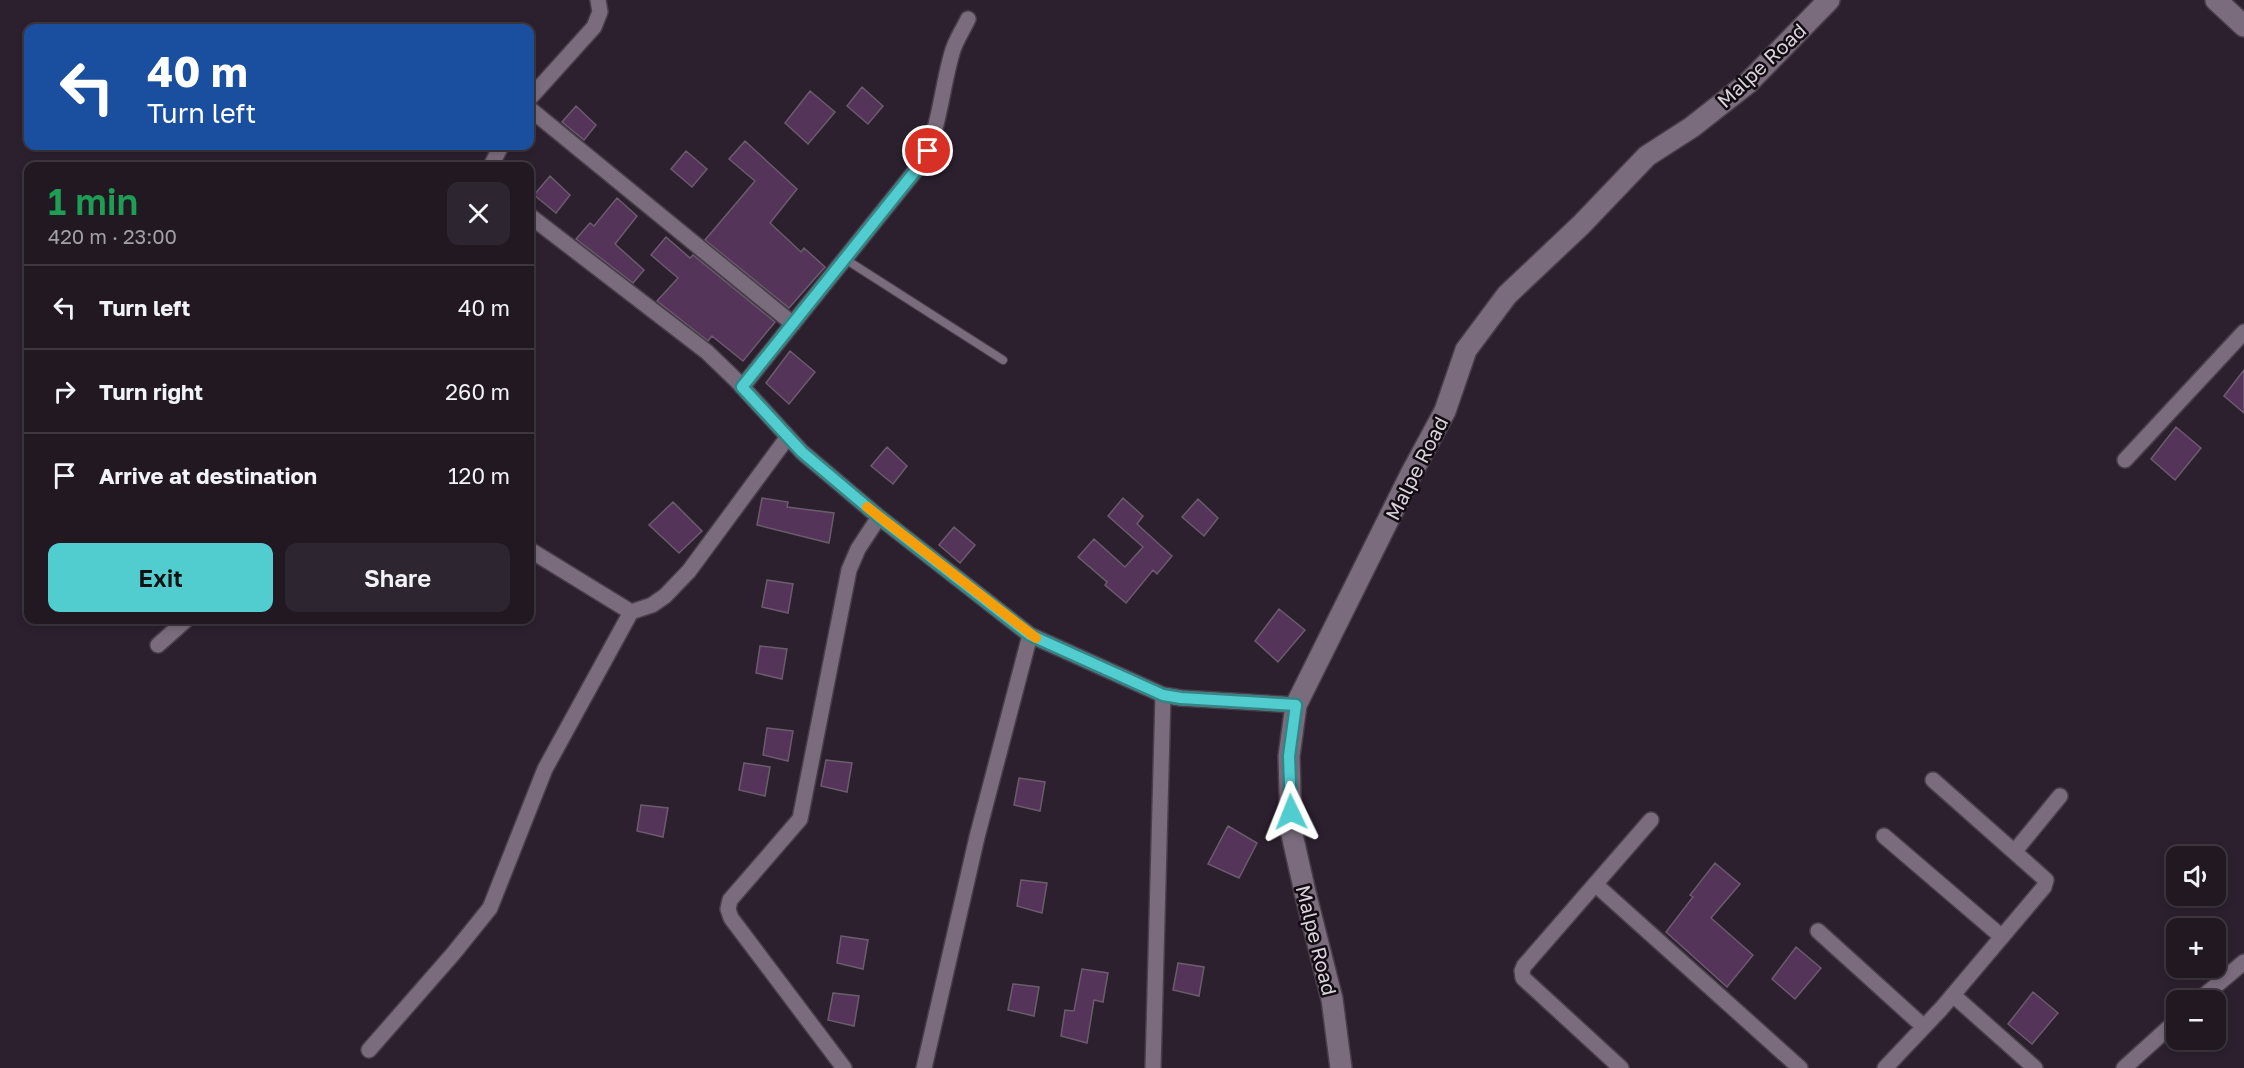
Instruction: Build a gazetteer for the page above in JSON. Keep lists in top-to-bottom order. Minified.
{"streets":{"street":["Malpe Road"]},"page":{"turn":["40 m","Turn left"],"heading":["1 min","420 m · 23:00"],"list":[{"name":"Turn left","value":"40 m"},{"name":"Turn right","value":"260 m"},{"name":"Arrive at destination","value":"120 m"}],"buttons":["Exit","Share"],"map_buttons":["+","−"]}}
